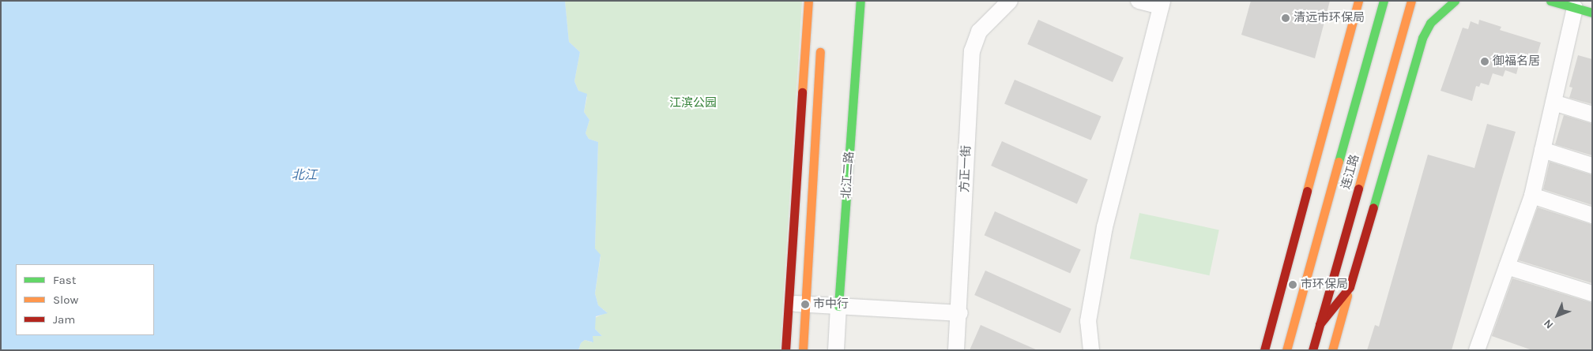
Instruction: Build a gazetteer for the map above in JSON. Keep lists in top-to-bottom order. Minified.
{"streets":{"main road":["连江路","北江二路"],"street":["方正一街"]},"water":["北江"],"parks":["江滨公园"],"places":["清远市环保局","御福名居","市环保局","市中行"],"legend":["Fast","Slow","Jam"],"north":"bottom left"}
